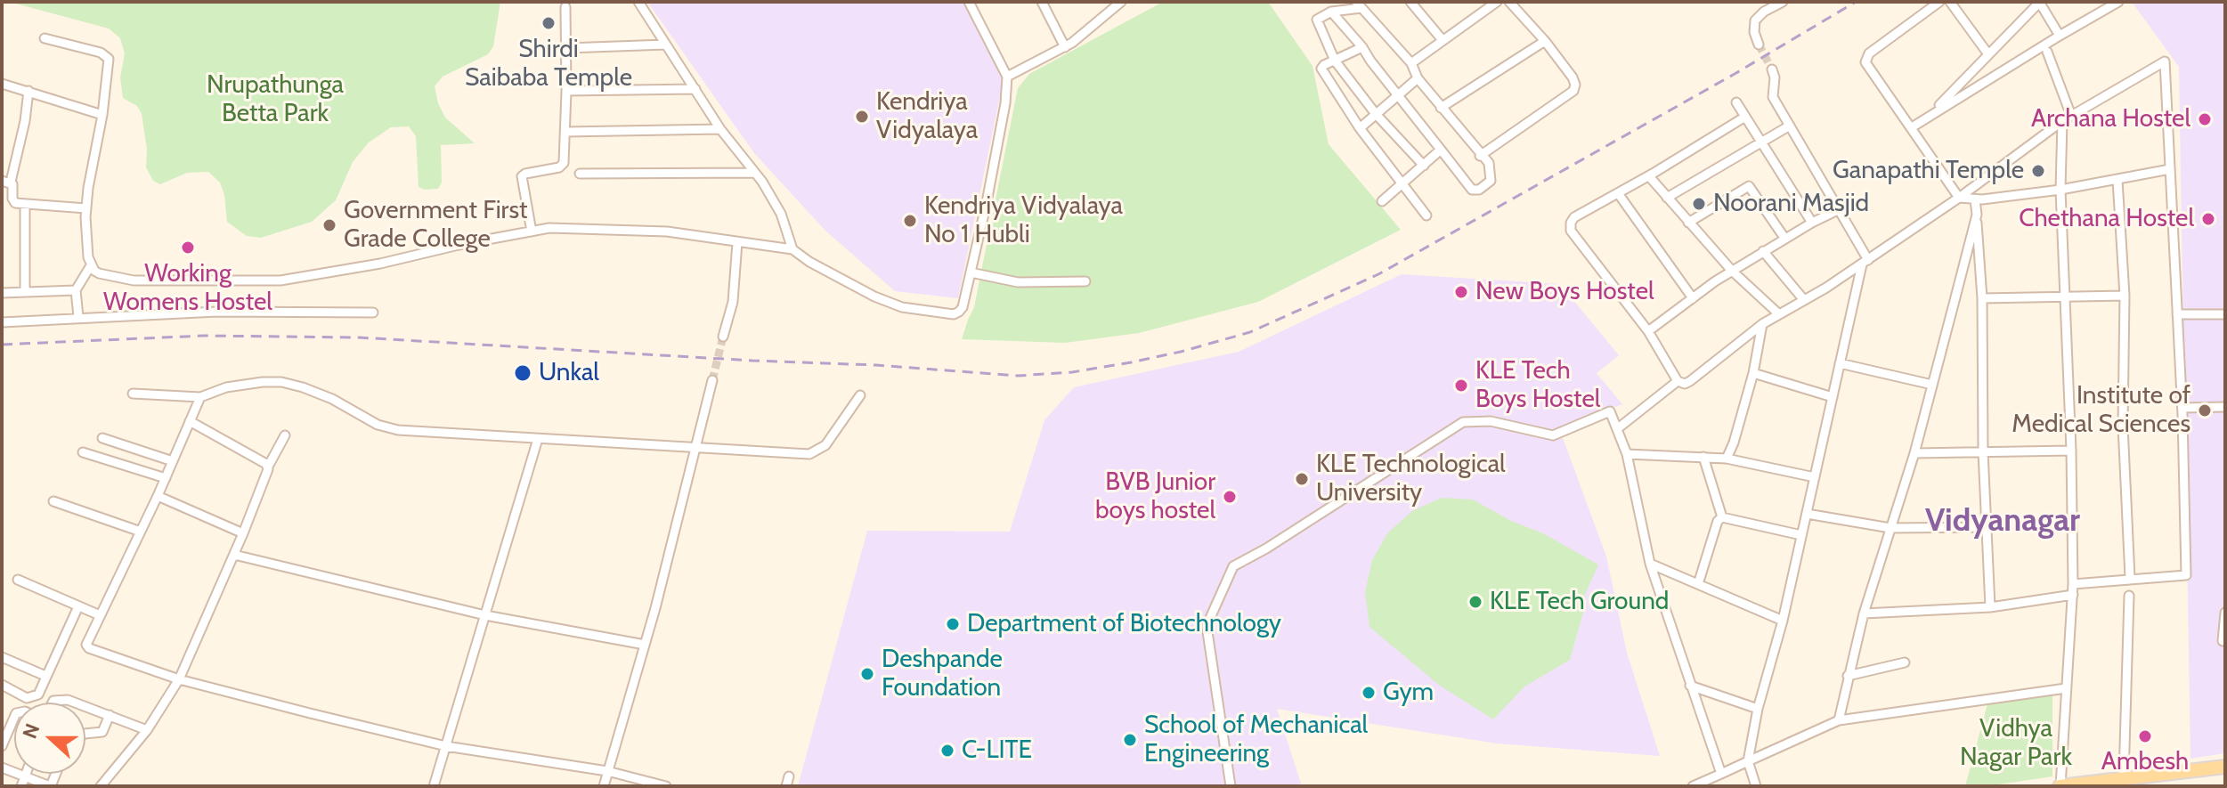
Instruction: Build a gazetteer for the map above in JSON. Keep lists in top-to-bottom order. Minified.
{"districts":["Vidyanagar"],"parks":["Nrupathunga Betta Park","Vidhya Nagar Park"],"places":["Shirdi Saibaba Temple","Kendriya Vidyalaya","Archana Hostel","Ganapathi Temple","Noorani Masjid","Chethana Hostel","Kendriya Vidyalaya No 1 Hubli","Government First Grade College","Working Womens Hostel","New Boys Hostel","Unkal","KLE Tech Boys Hostel","Institute of Medical Sciences","KLE Technological University","BVB Junior boys hostel","KLE Tech Ground","Department of Biotechnology","Deshpande Foundation","Gym","Ambesh","School of Mechanical Engineering","C-LITE"],"north":"left"}
